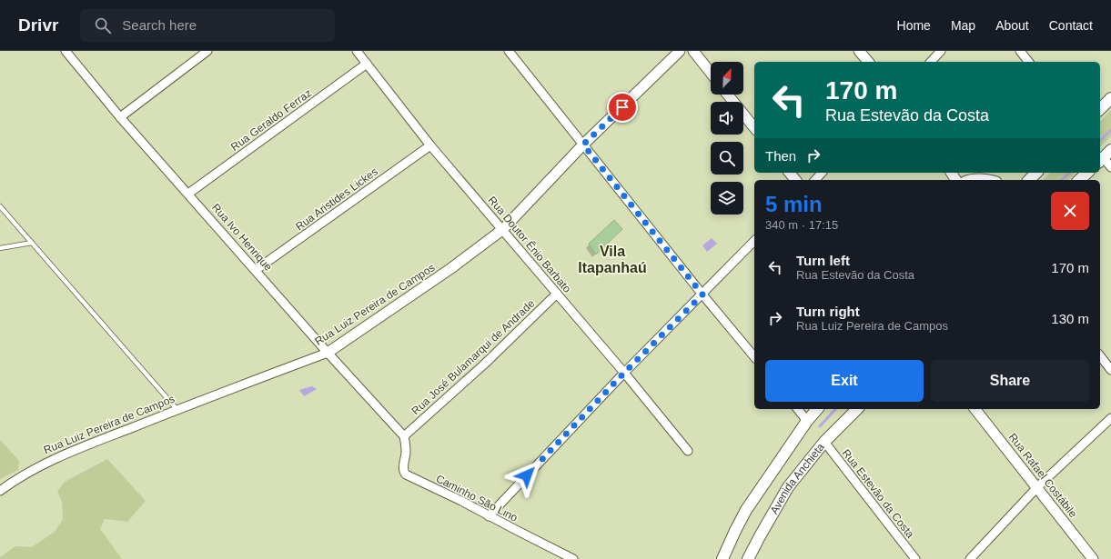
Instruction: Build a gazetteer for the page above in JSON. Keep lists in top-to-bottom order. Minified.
{"streets":{"main road":["Avenida Anchieta"],"street":["Rua Geraldo Ferraz","Rua Aristides Lickes","Rua Ivo Henrique","Rua Doutor Ênio Barbato","Rua Luiz Pereira de Campos","Rua José Bulamarqui de Andrade","Rua Rafael Costábile","Rua Estevão da Costa","Caminho São Lino"]},"crossings":[["Rua Geraldo Ferraz","Rua Ivo Henrique"],["Rua Geraldo Ferraz","Rua Doutor Ênio Barbato"],["Rua Aristides Lickes","Rua Ivo Henrique"],["Rua Aristides Lickes","Rua Doutor Ênio Barbato"],["Rua Ivo Henrique","Rua Luiz Pereira de Campos"],["Rua Ivo Henrique","Rua José Bulamarqui de Andrade"],["Rua Ivo Henrique","Caminho São Lino"],["Rua Doutor Ênio Barbato","Rua Luiz Pereira de Campos"],["Rua Doutor Ênio Barbato","Rua José Bulamarqui de Andrade"],["Rua José Bulamarqui de Andrade","Caminho São Lino"],["Avenida Anchieta","Rua Estevão da Costa"]],"districts":["Vila Itapanhaú"],"north":"top right","page":{"header":"Drivr","search":"Search here","nav":["Home","Map","About","Contact"],"turn":["170 m","Rua Estevão da Costa"],"then":"Then","heading":["5 min","340 m · 17:15"],"list":[{"name":"Turn left","note":"Rua Estevão da Costa","value":"170 m"},{"name":"Turn right","note":"Rua Luiz Pereira de Campos","value":"130 m"}],"buttons":["Exit","Share"]}}
